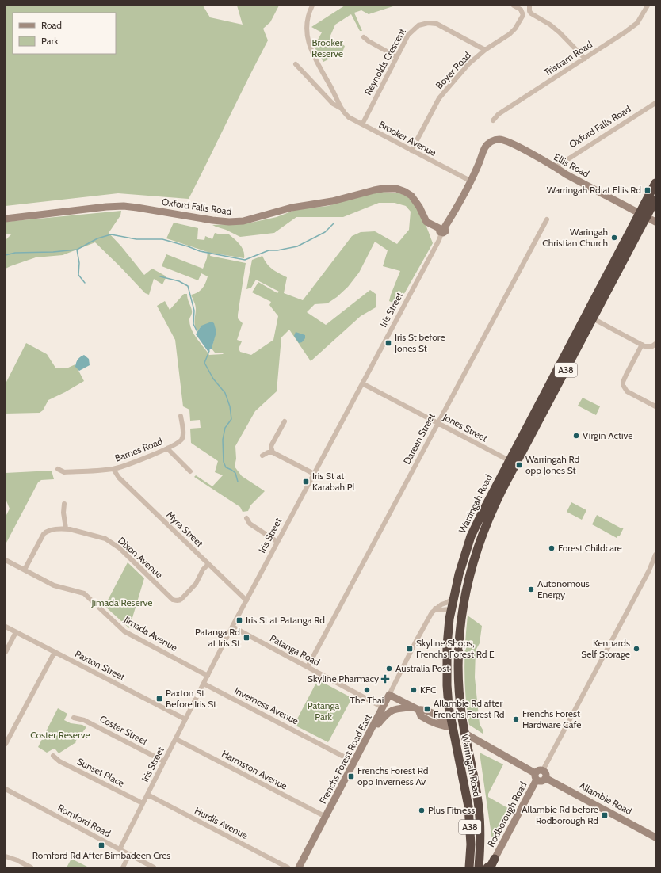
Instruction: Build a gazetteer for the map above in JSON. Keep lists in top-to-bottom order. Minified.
{"streets":{"highway":["A38","Warringah Road"],"street":["Tristram Road","Reynolds Crescent","Boyer Road","Oxford Falls Road","Brooker Avenue","Ellis Road","Iris Street","Jones Street","Dareen Street","Barnes Road","Myra Street","Dixon Avenue","Jimada Avenue","Patanga Road","Paxton Street","Inverness Avenue","Coster Street","Frenchs Forest Road East","Harmston Avenue","Sunset Place","Allambie Road","Rodborough Road","Romford Road","Hurdis Avenue"]},"crossings":[["Reynolds Crescent","Boyer Road"],["Reynolds Crescent","Brooker Avenue"],["Boyer Road","Brooker Avenue"],["Oxford Falls Road","Ellis Road"],["Oxford Falls Road","Iris Street"],["Brooker Avenue","Ellis Road"],["Ellis Road","Warringah Road"],["Iris Street","Jones Street"],["Iris Street","Myra Street"],["Iris Street","Jimada Avenue"],["Iris Street","Patanga Road"],["Iris Street","Paxton Street"],["Iris Street","Inverness Avenue"],["Iris Street","Coster Street"],["Iris Street","Harmston Avenue"],["Iris Street","Sunset Place"],["Iris Street","Romford Road"],["Iris Street","Hurdis Avenue"],["Jones Street","Dareen Street"],["Jones Street","Warringah Road"],["Dareen Street","Patanga Road"],["Barnes Road","Myra Street"],["Warringah Road","Frenchs Forest Road East"],["Myra Street","Dixon Avenue"],["Dixon Avenue","Jimada Avenue"],["Patanga Road","Frenchs Forest Road East"],["Inverness Avenue","Frenchs Forest Road East"],["Frenchs Forest Road East","Harmston Avenue"],["Allambie Road","Rodborough Road"]],"parks":["Brooker Reserve","Jimada Reserve","Patanga Park","Coster Reserve"],"places":{"transit":["Warringah Rd at Ellis Rd","Iris St before Jones St","Warringah Rd opp Jones St","Iris St at Karabah Pl","Iris St at Patanga Rd","Patanga Rd at Iris St","Skyline Shops, Frenchs Forest Rd E","Paxton St Before Iris St","Allambie Rd after Frenchs Forest Rd","Frenchs Forest Rd opp Inverness Av","Allambie Rd before Rodborough Rd","Romford Rd After Bimbadeen Cres"],"other":["Waringah Christian Church","Virgin Active","Forest Childcare","Autonomous Energy","Kennards Self Storage","Australia Post","The Thai","KFC","Frenchs Forest Hardware Cafe","Plus Fitness"],"health":["Skyline Pharmacy"]},"legend":["Road","Park"]}
